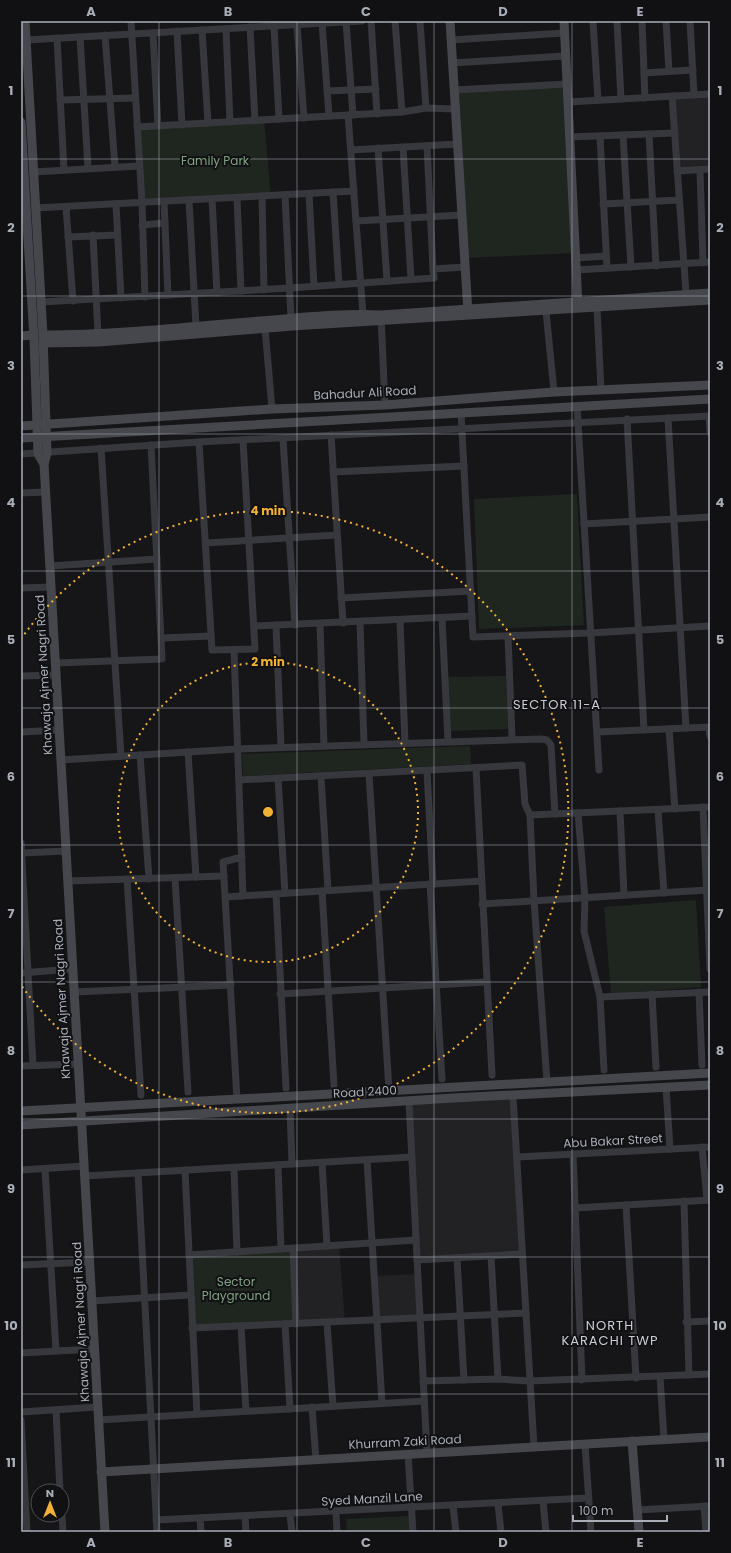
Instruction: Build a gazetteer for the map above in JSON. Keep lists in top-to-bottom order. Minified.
{"streets":{"street":["Bahadur Ali Road","Khawaja Ajmer Nagri Road","Road 2400","Abu Bakar Street","Khurram Zaki Road","Syed Manzil Lane"]},"crossings":[["Khawaja Ajmer Nagri Road","Road 2400"],["Khawaja Ajmer Nagri Road","Khurram Zaki Road"]],"districts":["SECTOR 11-A","NORTH KARACHI TWP"],"parks":["Family Park","Sector Playground"],"scale_bar":"100 m","north":"top","grid":{"columns":["A","B","C","D","E"],"rows":["1","2","3","4","5","6","7","8","9","10","11"]},"rings":["4 min","2 min"]}
